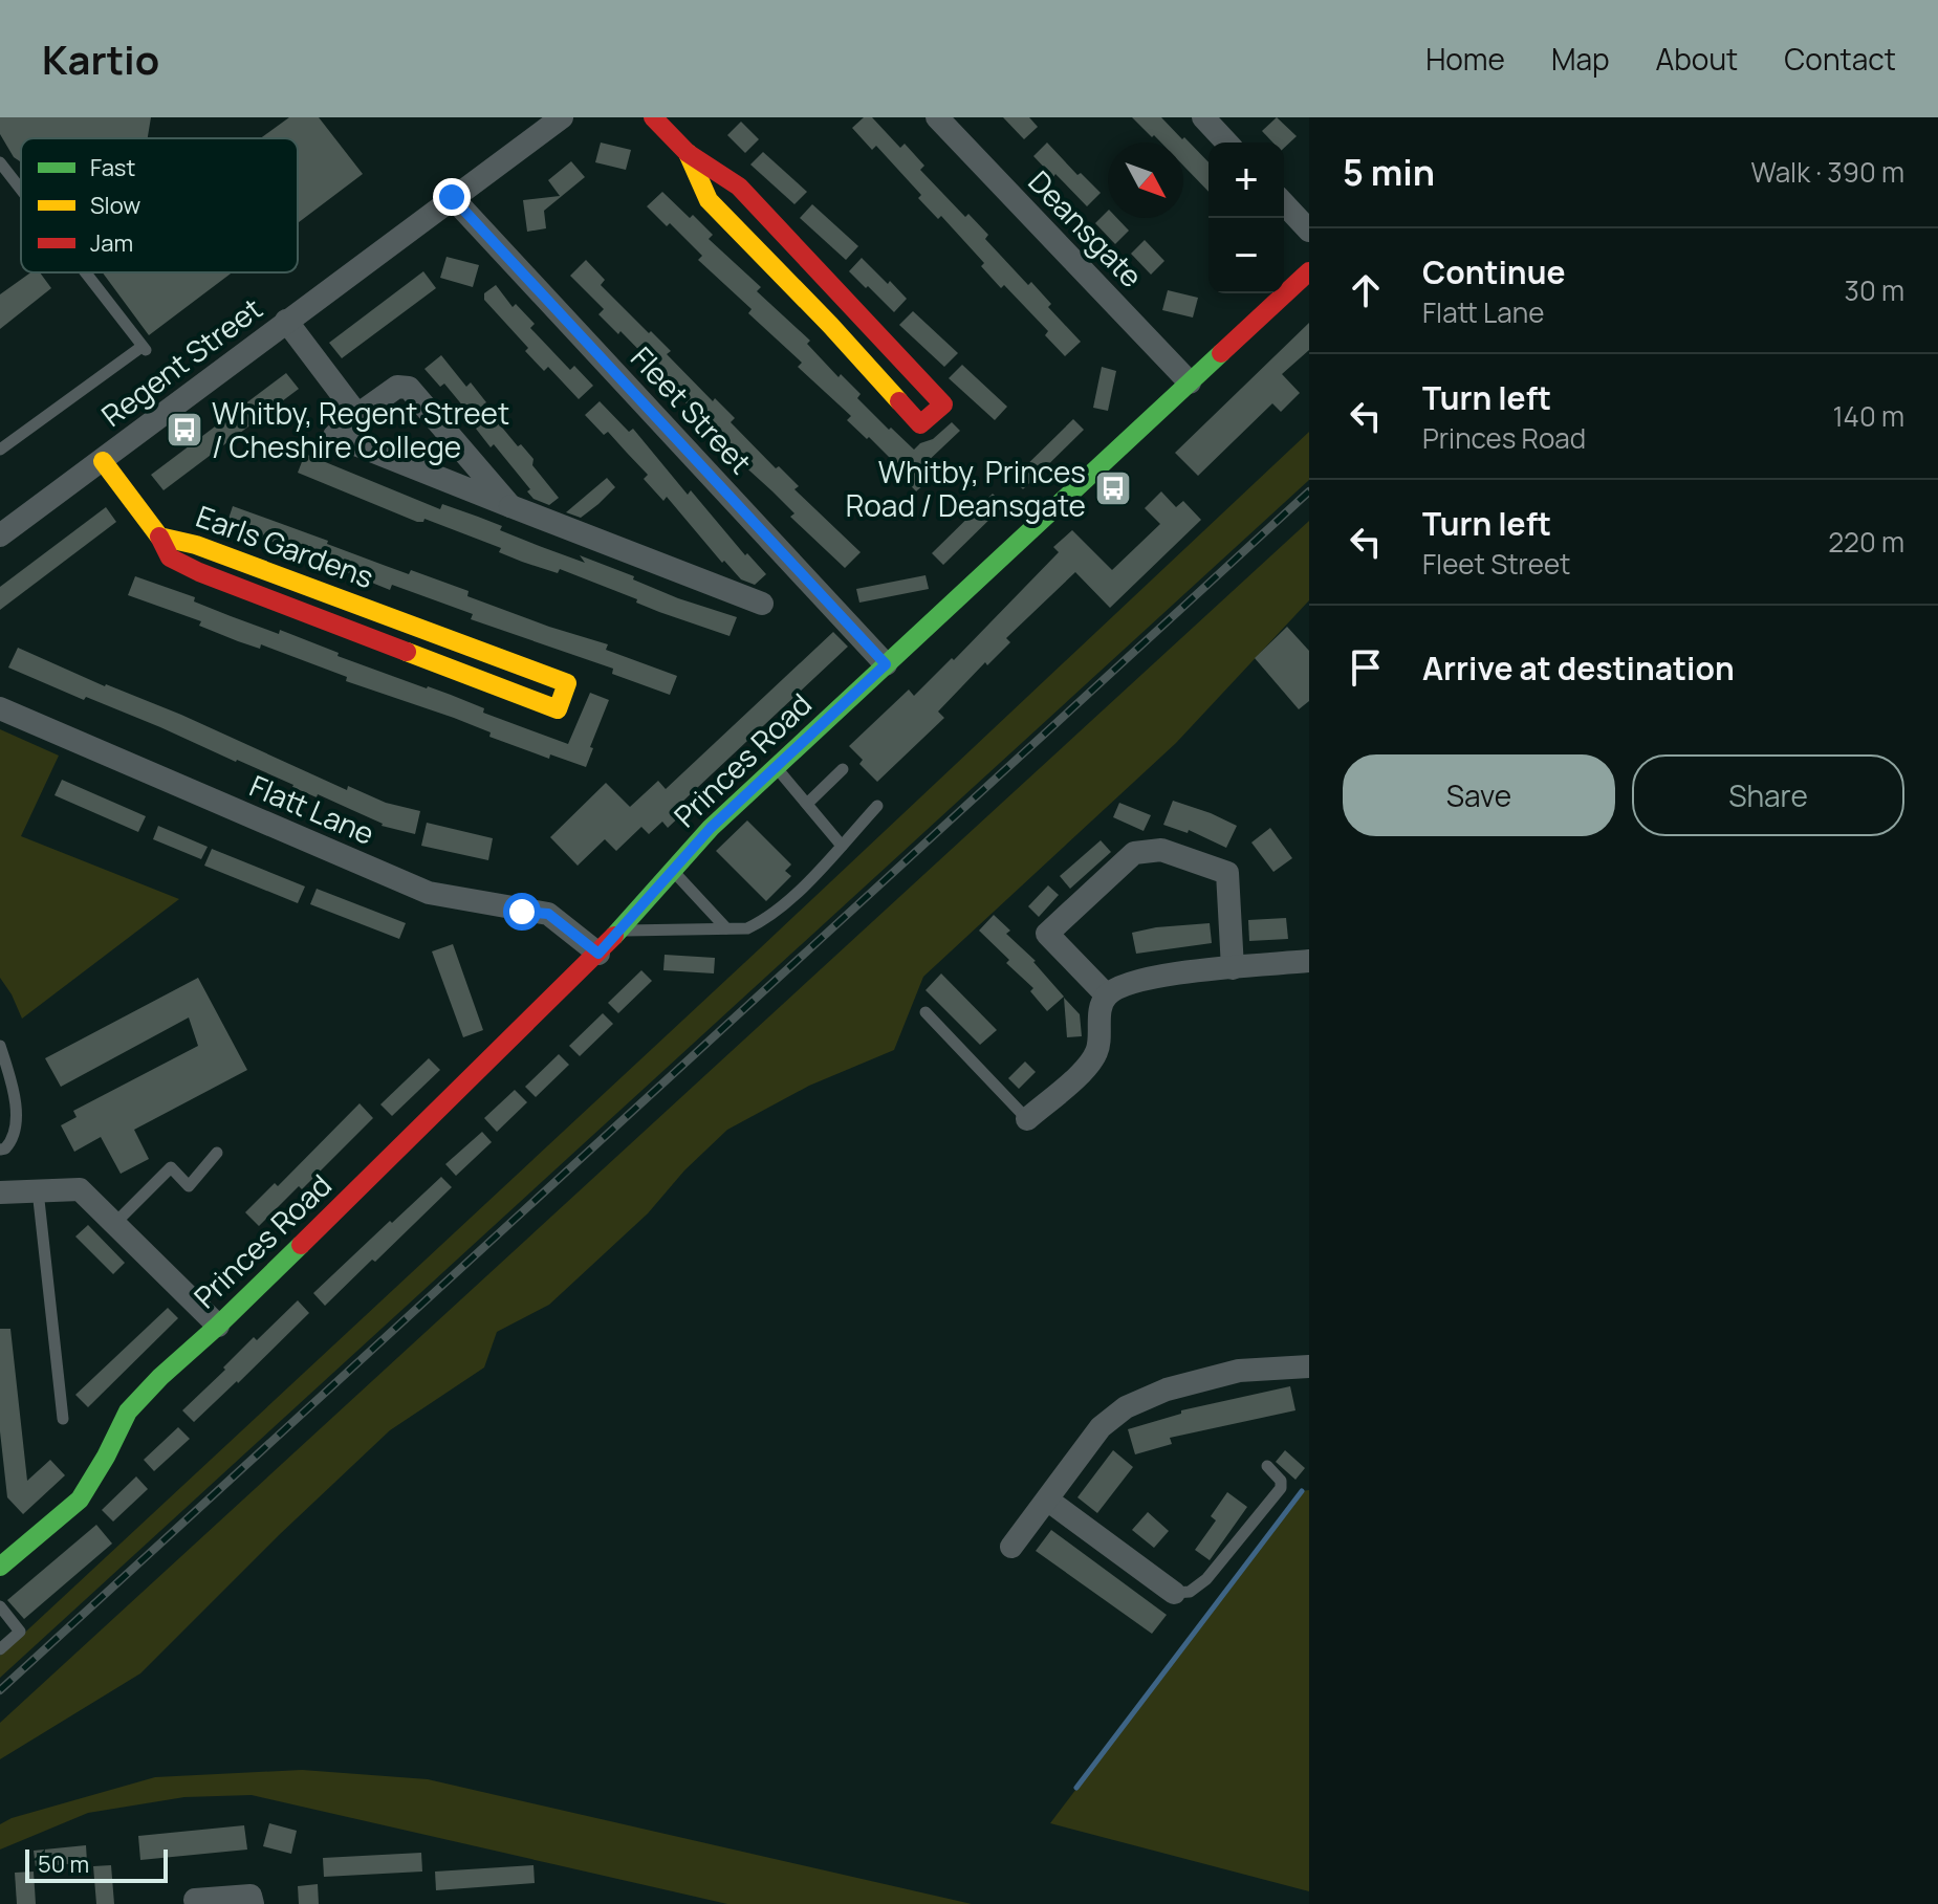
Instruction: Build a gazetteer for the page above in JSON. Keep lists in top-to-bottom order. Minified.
{"streets":{"street":["Deansgate","Regent Street","Fleet Street","Earls Gardens","Princes Road","Flatt Lane"]},"crossings":[["Deansgate","Princes Road"],["Regent Street","Fleet Street"],["Regent Street","Earls Gardens"],["Fleet Street","Princes Road"],["Princes Road","Flatt Lane"]],"places":{"bus stop":["Whitby, Regent Street / Cheshire College","Whitby, Princes Road / Deansgate"]},"legend":["Fast","Slow","Jam"],"scale_bar":"50 m","north":"bottom right","page":{"header":"Kartio","nav":["Home","Map","About","Contact"],"heading":["5 min","Walk · 390 m"],"map_buttons":["+","−"],"list":[["Continue","Flatt Lane","30 m"],["Turn left","Princes Road","140 m"],["Turn left","Fleet Street","220 m"],"Arrive at destination"],"buttons":["Save","Share"],"scale":"50 m"}}
